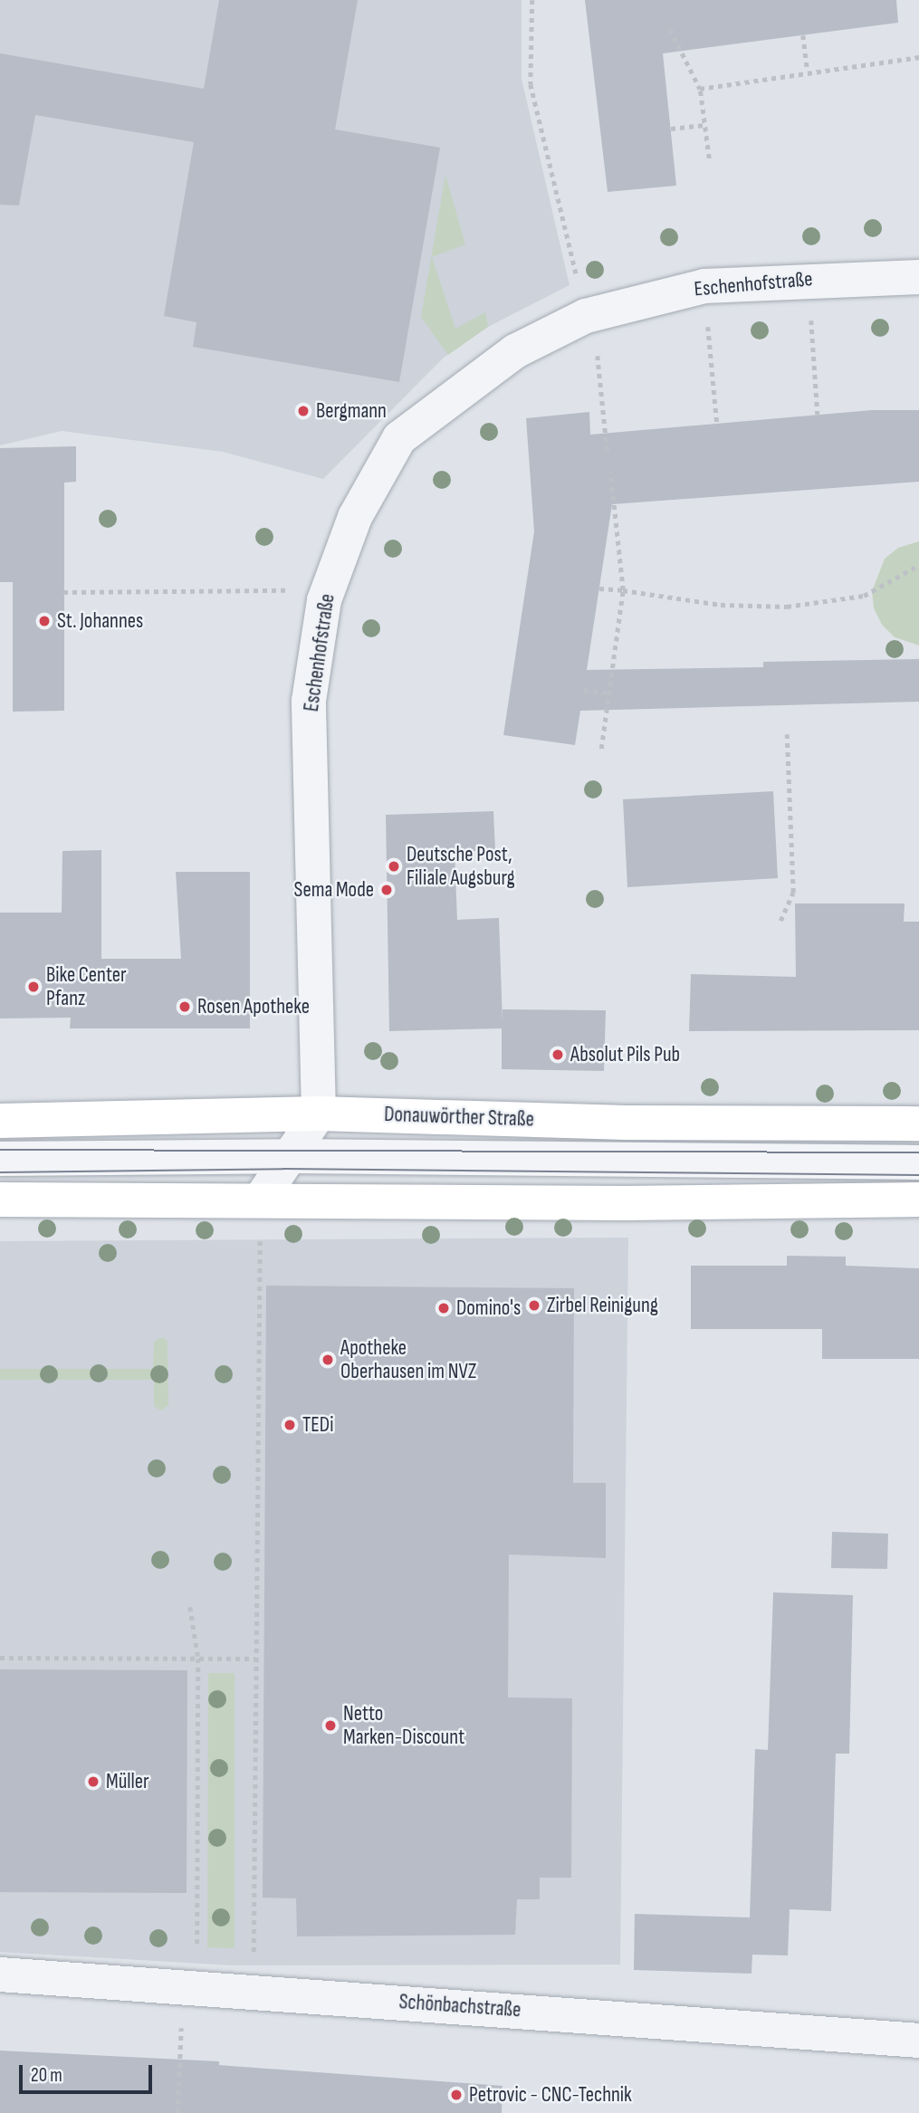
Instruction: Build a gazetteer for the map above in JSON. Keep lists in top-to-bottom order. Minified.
{"streets":{"main road":["Donauwörther Straße"],"street":["Eschenhofstraße","Schönbachstraße"]},"crossings":[["Eschenhofstraße","Donauwörther Straße"]],"places":["Bergmann","St. Johannes","Deutsche Post, Filiale Augsburg","Sema Mode","Bike Center Pfanz","Rosen Apotheke","Absolut Pils Pub","Zirbel Reinigung","Domino's","Apotheke Oberhausen im NVZ","TEDi","Netto Marken-Discount","Müller","Petrovic - CNC-Technik"],"scale_bar":"20 m"}
